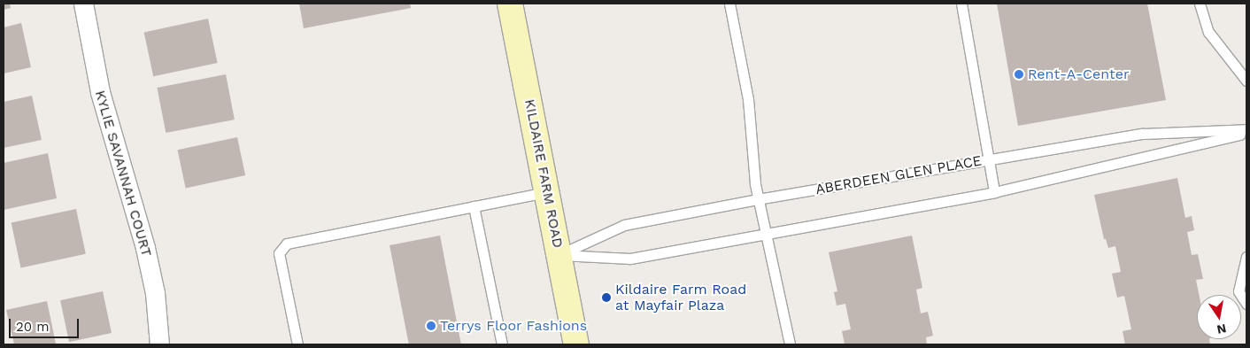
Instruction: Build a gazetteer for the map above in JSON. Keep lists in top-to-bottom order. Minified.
{"streets":{"main road":["KILDAIRE FARM ROAD"],"street":["KYLIE SAVANNAH COURT"],"lane":["ABERDEEN GLEN PLACE"]},"crossings":[["KILDAIRE FARM ROAD","ABERDEEN GLEN PLACE"]],"places":["Rent-A-Center","Kildaire Farm Road at Mayfair Plaza","Terrys Floor Fashions"],"scale_bar":"20 m","north":"bottom"}
